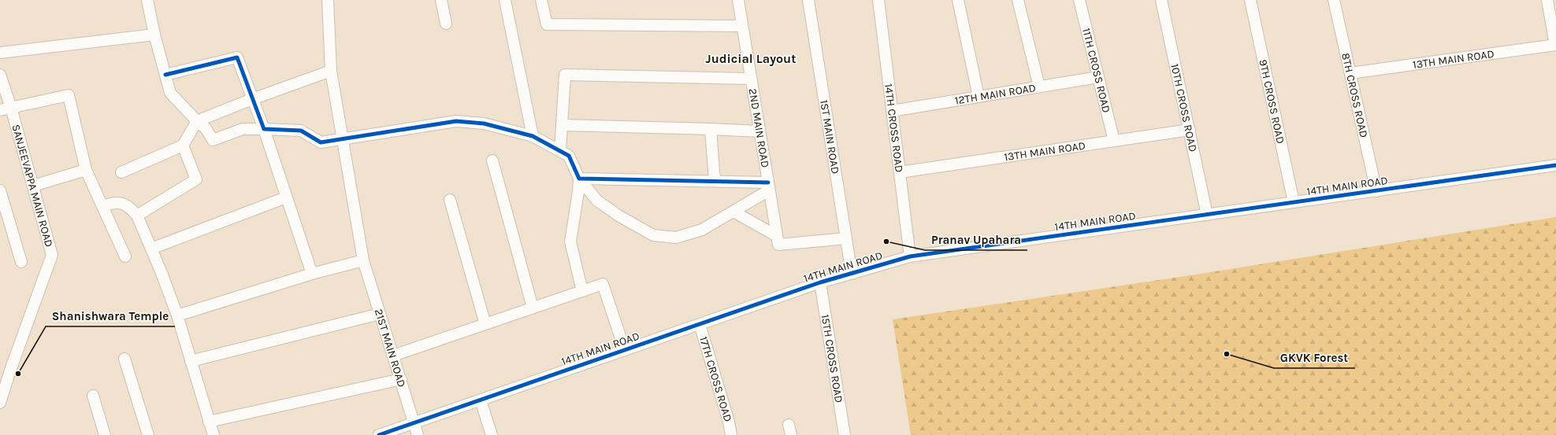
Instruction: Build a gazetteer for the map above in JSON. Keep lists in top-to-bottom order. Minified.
{"streets":{"street":["13TH MAIN ROAD","11TH CROSS ROAD","12TH MAIN ROAD","8TH CROSS ROAD","9TH CROSS ROAD","10TH CROSS ROAD","2ND MAIN ROAD","14TH CROSS ROAD","1ST MAIN ROAD","SANJEEVAPPA MAIN ROAD","14TH MAIN ROAD","21ST MAIN ROAD","15TH CROSS ROAD","17TH CROSS ROAD"]},"crossings":[["13TH MAIN ROAD","11TH CROSS ROAD"],["13TH MAIN ROAD","8TH CROSS ROAD"],["13TH MAIN ROAD","10TH CROSS ROAD"],["13TH MAIN ROAD","14TH CROSS ROAD"],["11TH CROSS ROAD","12TH MAIN ROAD"],["12TH MAIN ROAD","14TH CROSS ROAD"],["8TH CROSS ROAD","14TH MAIN ROAD"],["9TH CROSS ROAD","14TH MAIN ROAD"],["10TH CROSS ROAD","14TH MAIN ROAD"],["14TH CROSS ROAD","14TH MAIN ROAD"],["1ST MAIN ROAD","14TH MAIN ROAD"],["14TH MAIN ROAD","21ST MAIN ROAD"],["14TH MAIN ROAD","15TH CROSS ROAD"],["14TH MAIN ROAD","17TH CROSS ROAD"]],"districts":["Judicial Layout"],"places":["Pranav Upahara","GKVK Forest","Shanishwara Temple"]}
